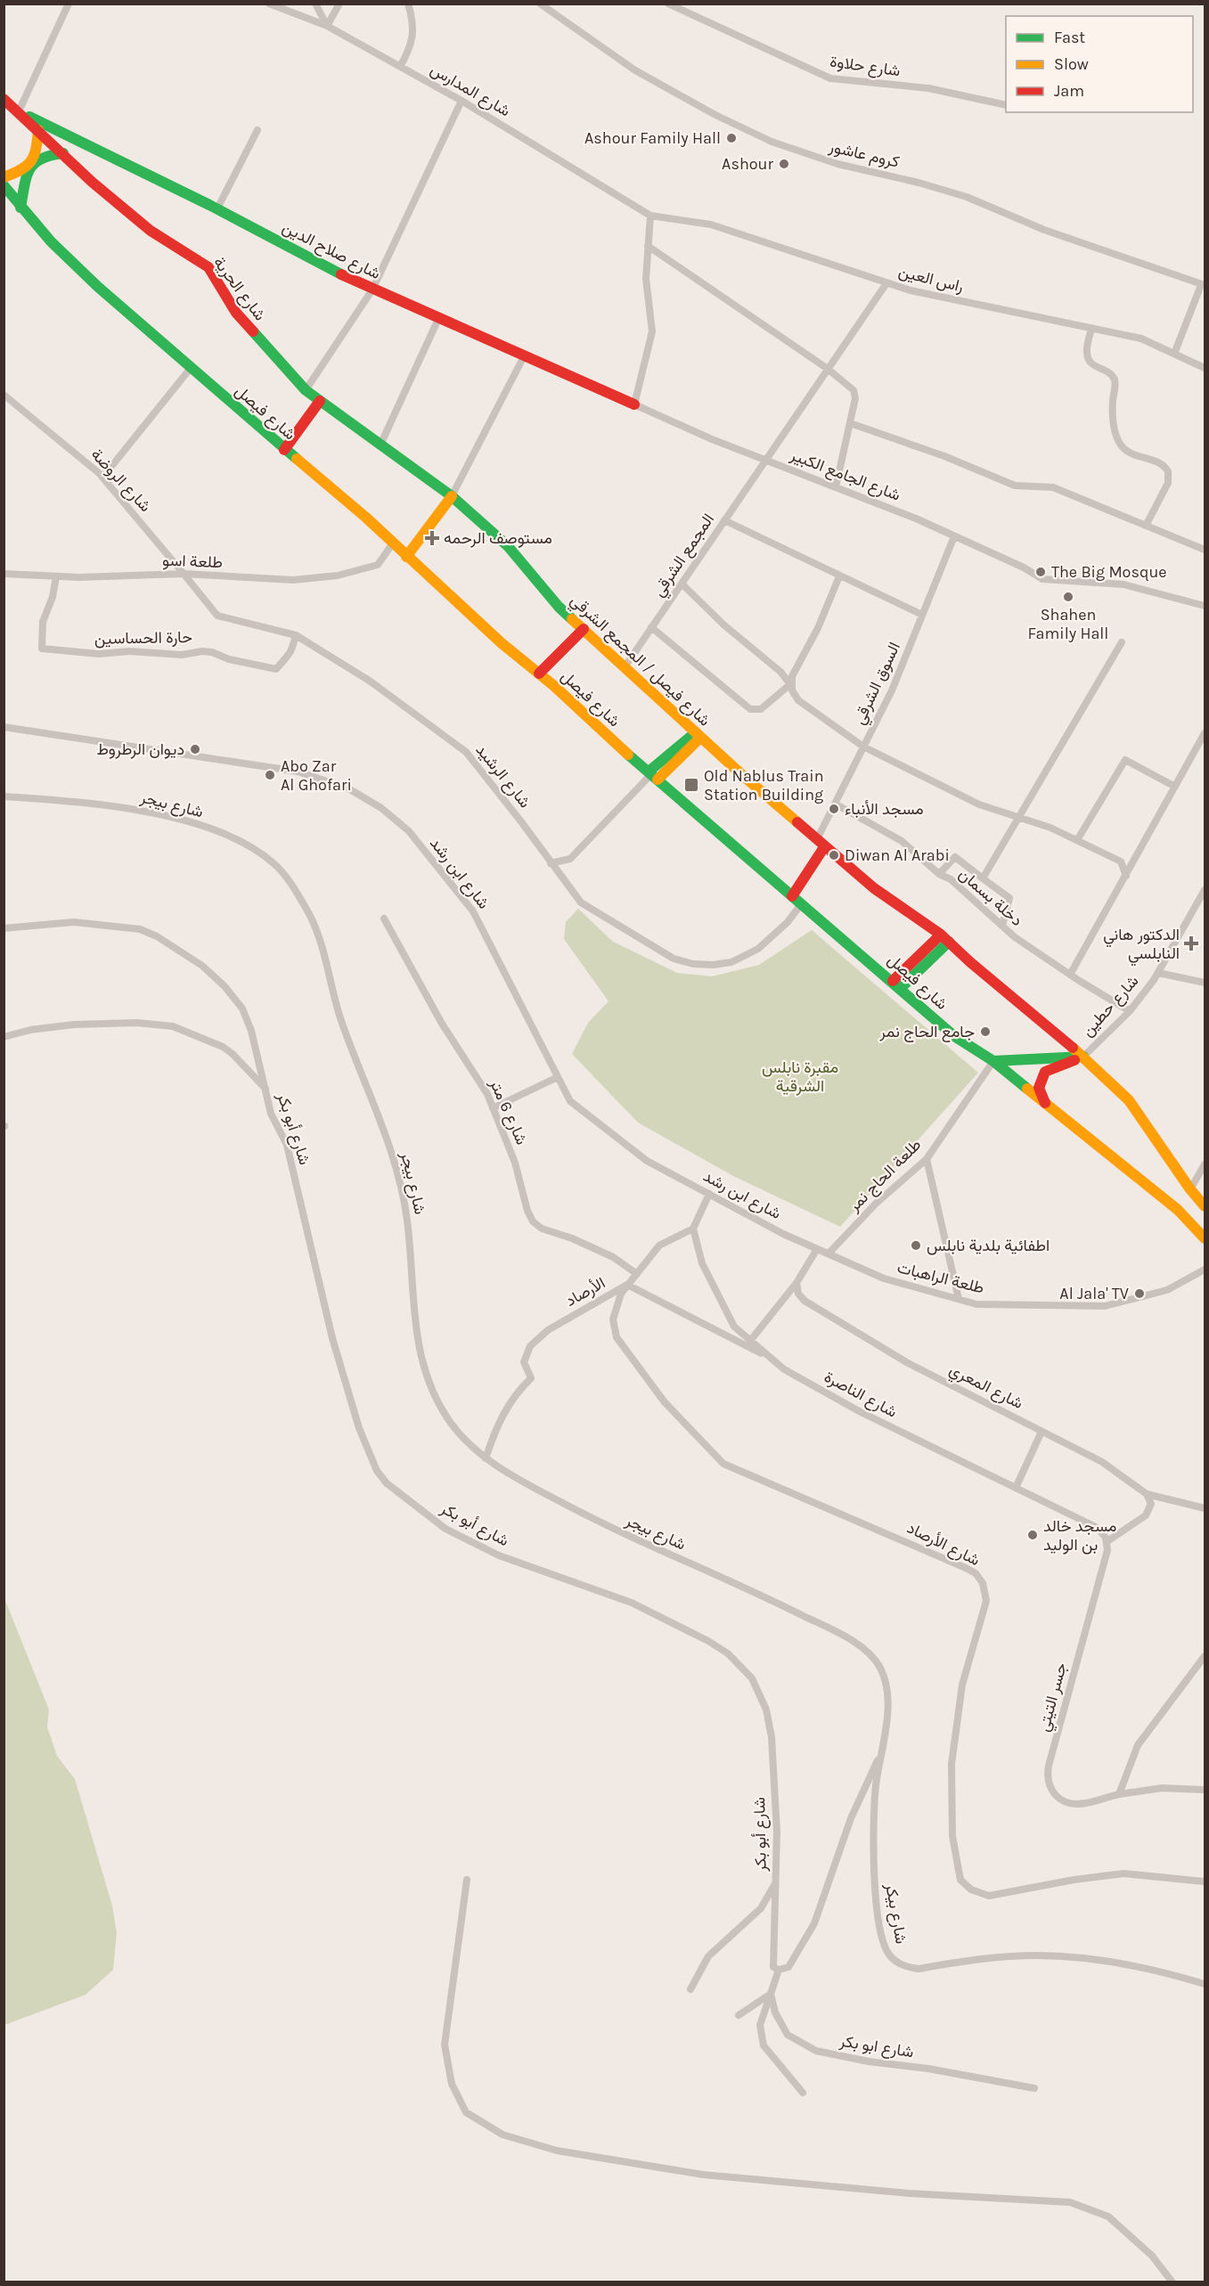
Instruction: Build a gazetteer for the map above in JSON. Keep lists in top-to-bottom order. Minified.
{"streets":{"main road":["شارع صلاح الدين","شارع الحرية","شارع فيصل","شارع فيصل / المجمع الشرقي"],"street":["شارع حلاوة","شارع المدارس","كروم عاشور","راس العين","شارع الجامع الكبير","شارع الروضة","المجمع الشرقي","طلعة اسو","حارة الحساسين","السوق الشرقي","شارع الرشيد","شارع بيجر","شارع ابن رشد","دخلة بسمان","شارع حطين","شارع 6 متر","شارع أبو بكر","طلعة الحاج نمر","طلعة الراهبات","الأرصاد","شارع المعري","شارع الناصرة","شارع الأرصاد","جسر التيتي","شارع بيكر","شارع ابو بكر"]},"crossings":[["شارع المدارس","راس العين"],["شارع صلاح الدين","شارع الحرية"],["شارع صلاح الدين","شارع الجامع الكبير"],["راس العين","المجمع الشرقي"],["شارع الحرية","شارع فيصل / المجمع الشرقي"],["شارع فيصل","طلعة اسو"],["شارع فيصل","شارع الرشيد"],["شارع فيصل","طلعة الحاج نمر"],["شارع الجامع الكبير","المجمع الشرقي"],["شارع الجامع الكبير","السوق الشرقي"],["شارع الروضة","طلعة اسو"],["شارع الروضة","شارع الرشيد"],["المجمع الشرقي","شارع فيصل / المجمع الشرقي"],["طلعة اسو","حارة الحساسين"],["طلعة اسو","شارع الرشيد"],["حارة الحساسين","شارع الرشيد"],["شارع فيصل / المجمع الشرقي","السوق الشرقي"],["شارع فيصل / المجمع الشرقي","شارع حطين"],["السوق الشرقي","دخلة بسمان"],["شارع بيجر","الأرصاد"],["شارع بيجر","شارع بيكر"],["شارع ابن رشد","طلعة الحاج نمر"],["شارع ابن رشد","طلعة الراهبات"],["دخلة بسمان","شارع حطين"],["شارع 6 متر","شارع الأرصاد"],["طلعة الحاج نمر","طلعة الراهبات"],["الأرصاد","شارع الناصرة"],["الأرصاد","شارع الأرصاد"],["شارع الناصرة","شارع الأرصاد"],["شارع الناصرة","جسر التيتي"]],"parks":["مقبرة نابلس الشرقية"],"places":{"other":["Ashour Family Hall","Ashour","The Big Mosque","Shahen Family Hall","ديوان الرطروط","Abo Zar Al Ghofari","مسجد الأنباء","Diwan Al Arabi","جامع الحاج نمر","اطفائية بلدية نابلس","Al Jala' TV","مسجد خالد بن الوليد"],"health":["مستوصف الرحمه","الدكتور هاني النابلسي"],"transit":["Old Nablus Train Station Building"]},"legend":["Fast","Slow","Jam"]}
